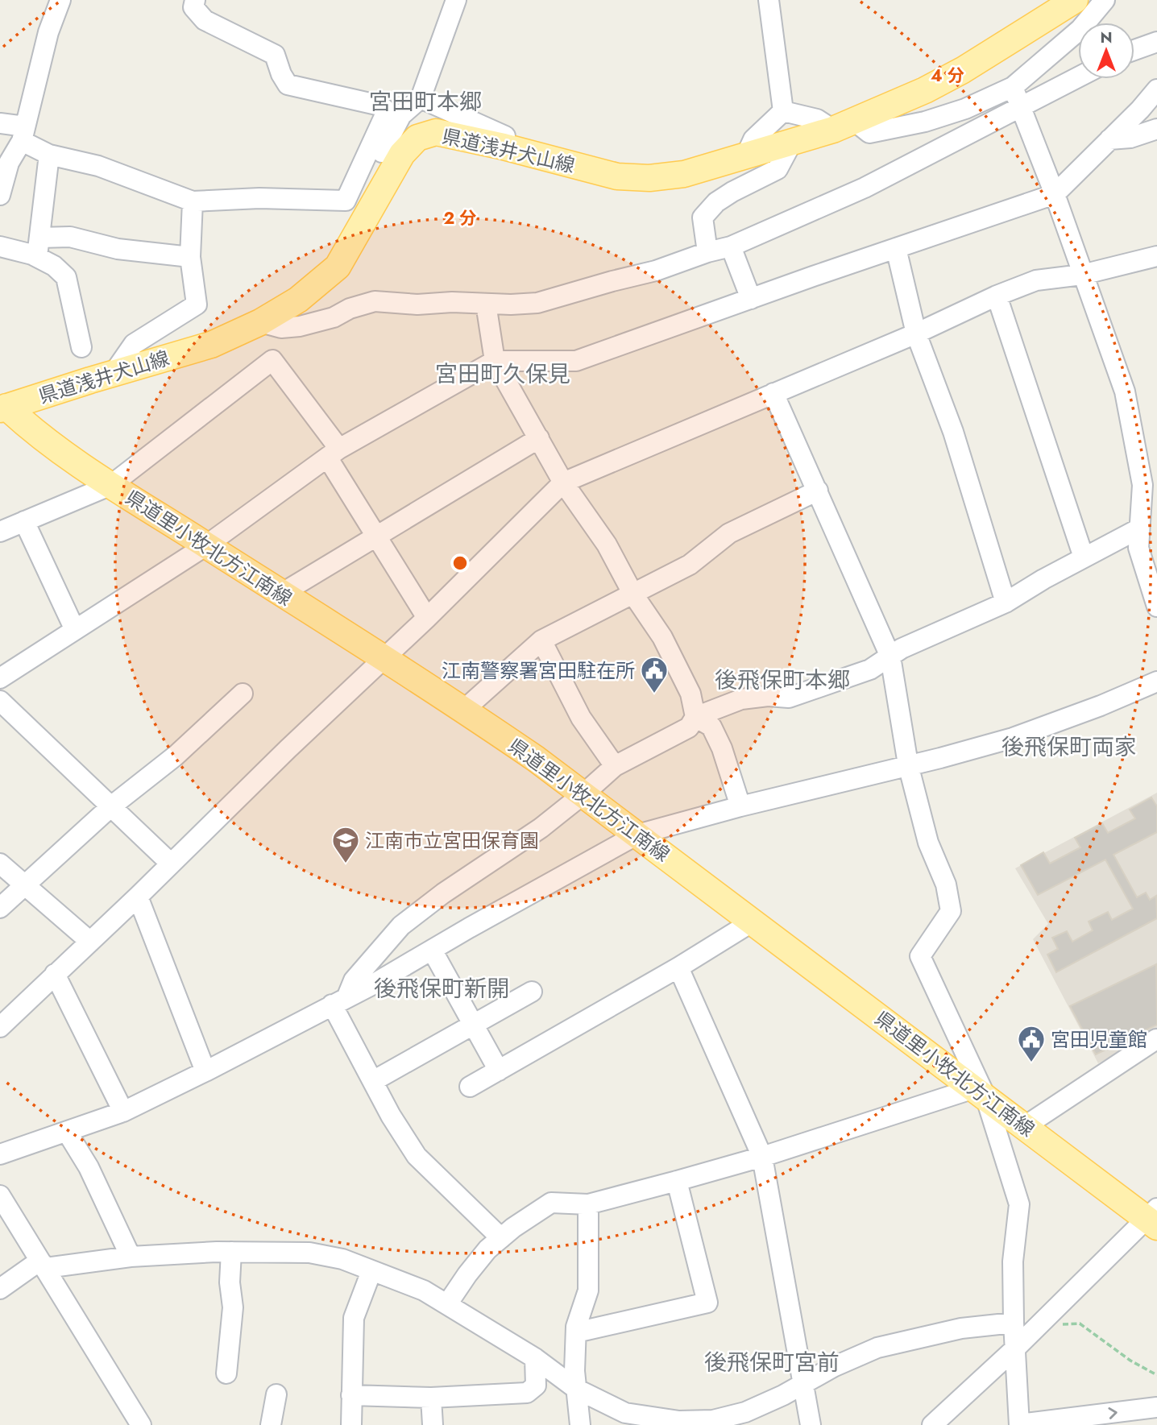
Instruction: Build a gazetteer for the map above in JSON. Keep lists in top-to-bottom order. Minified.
{"streets":{"main road":["県道浅井犬山線","県道里小牧北方江南線"]},"crossings":[["県道浅井犬山線","県道里小牧北方江南線"]],"districts":["宮田町本郷","宮田町久保見","後飛保町本郷","後飛保町両家","後飛保町新開","後飛保町宮前"],"places":{"public building":["江南警察署宮田駐在所","宮田児童館"],"school or university":["江南市立宮田保育園"]},"north":"top","rings":["4 分","2 分"]}
